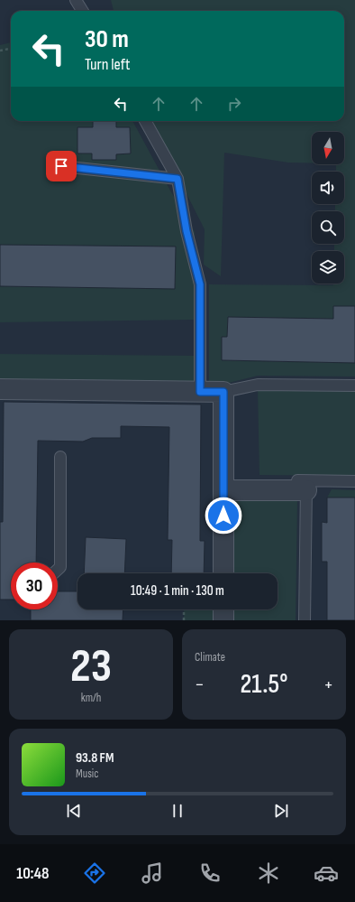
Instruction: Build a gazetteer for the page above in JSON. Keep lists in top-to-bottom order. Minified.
{"north":"bottom","page":{"turn":["30 m","Turn left"],"limit":"30","trip":"10:49 · 1 min · 130 m","tile":[["23","km/h"],"Climate"],"heat":["−","21.5°","+"],"song":["93.8 FM","Music"],"tabs":"10:48"}}
